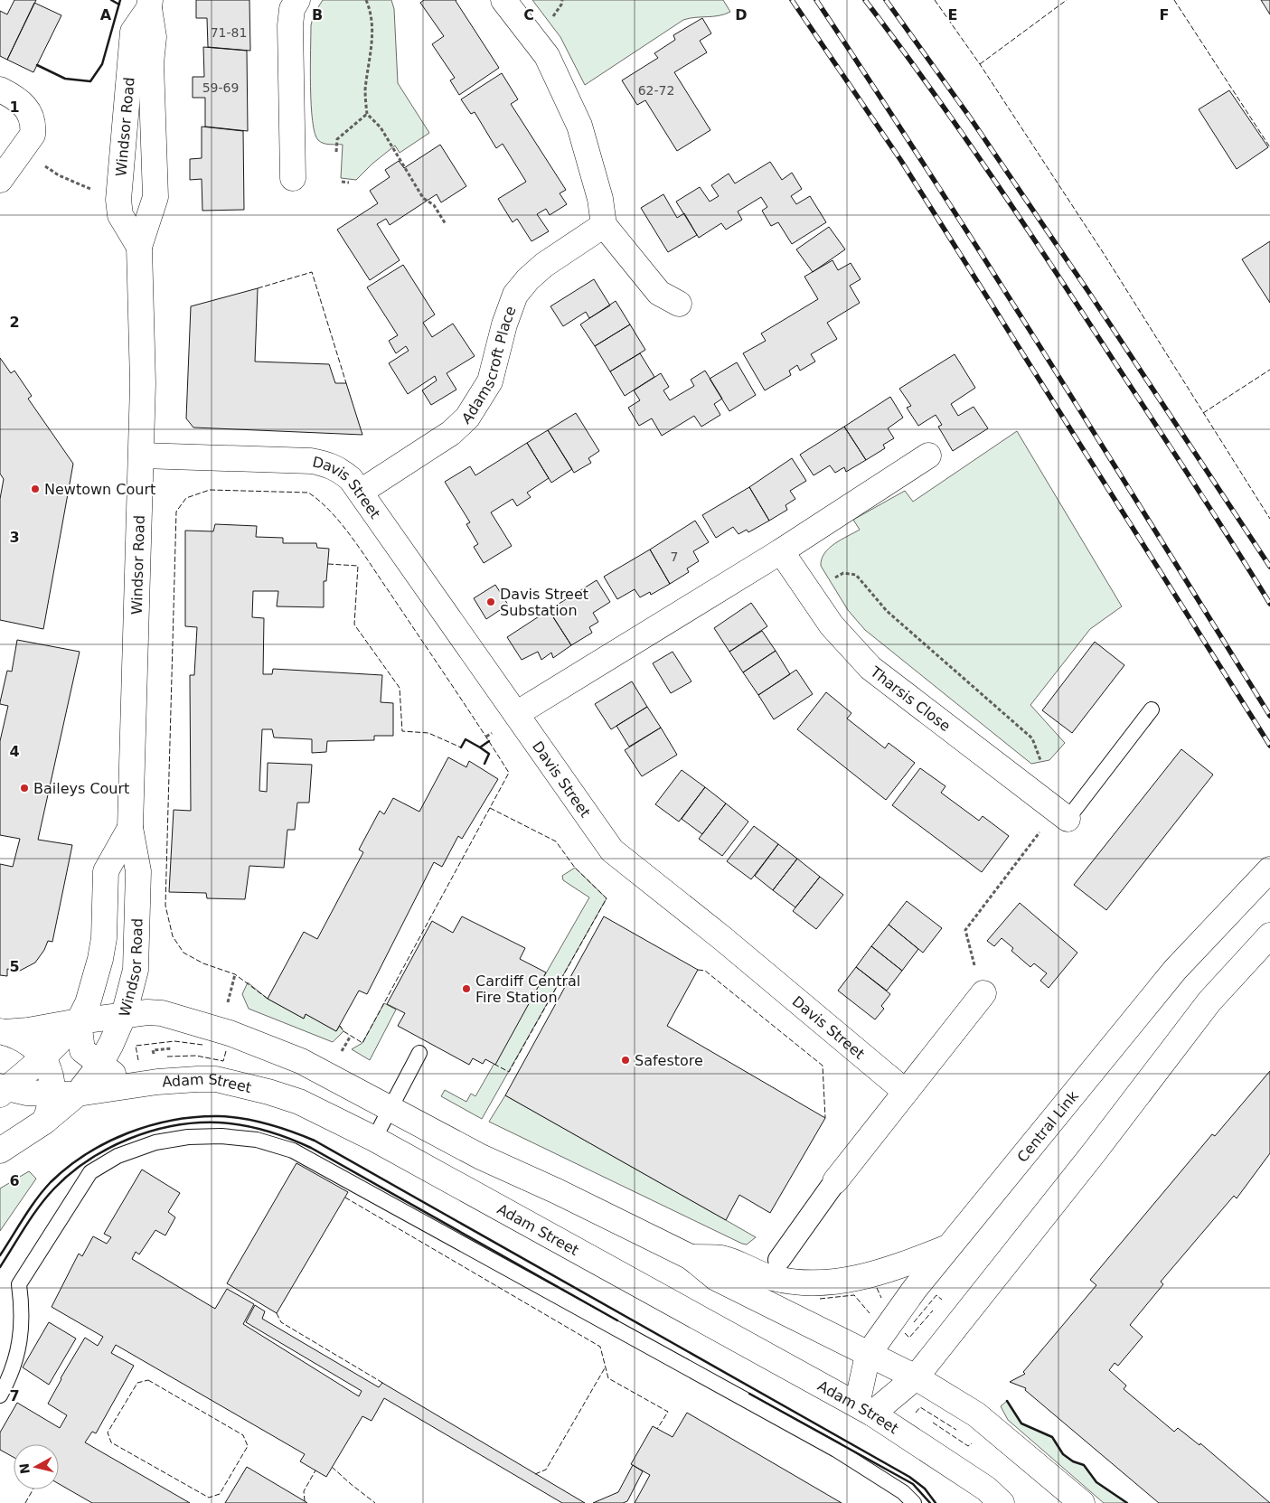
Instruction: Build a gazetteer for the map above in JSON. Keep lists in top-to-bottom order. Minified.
{"streets":{"street":["Windsor Road","Adamscroft Place","Davis Street","Tharsis Close","Adam Street","Central Link"]},"crossings":[["Windsor Road","Davis Street"],["Windsor Road","Adam Street"],["Adamscroft Place","Davis Street"],["Adam Street","Central Link"]],"places":["Newtown Court","Davis Street Substation","Baileys Court","Cardiff Central Fire Station","Safestore"],"house_numbers":["71-81","59-69","62-72","7"],"north":"left","grid":{"columns":["A","B","C","D","E","F"],"rows":["1","2","3","4","5","6","7"]}}
